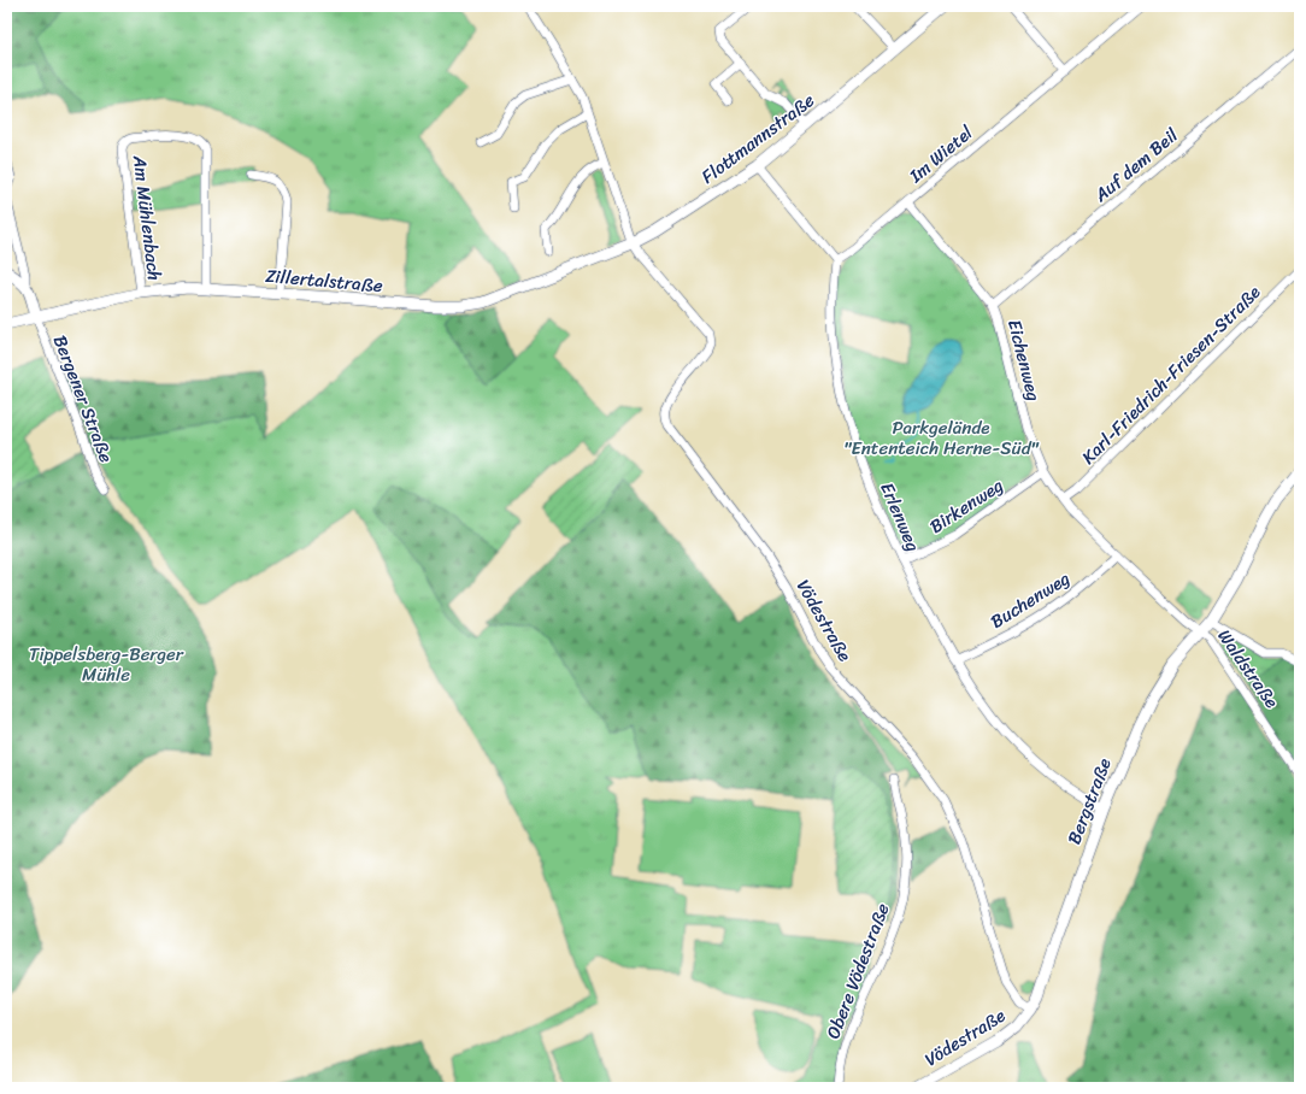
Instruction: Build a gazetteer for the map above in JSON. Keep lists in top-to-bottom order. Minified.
{"streets":{"street":["Flottmannstraße","Im Wietel","Auf dem Beil","Am Mühlenbach","Zillertalstraße","Eichenweg","Karl-Friedrich-Friesen-Straße","Bergener Straße","Birkenweg","Erlenweg","Buchenweg","Vödestraße","Waldstraße","Bergstraße","Obere Vödestraße"]},"crossings":[["Flottmannstraße","Zillertalstraße"],["Flottmannstraße","Vödestraße"],["Im Wietel","Eichenweg"],["Im Wietel","Erlenweg"],["Auf dem Beil","Eichenweg"],["Am Mühlenbach","Zillertalstraße"],["Zillertalstraße","Bergener Straße"],["Zillertalstraße","Vödestraße"],["Eichenweg","Karl-Friedrich-Friesen-Straße"],["Eichenweg","Birkenweg"],["Eichenweg","Buchenweg"],["Eichenweg","Waldstraße"],["Eichenweg","Bergstraße"],["Birkenweg","Erlenweg"],["Erlenweg","Buchenweg"],["Erlenweg","Bergstraße"],["Vödestraße","Bergstraße"],["Waldstraße","Bergstraße"]],"parks":["Parkgelände \"Ententeich Herne-Süd\"","Tippelsberg-Berger Mühle"]}
